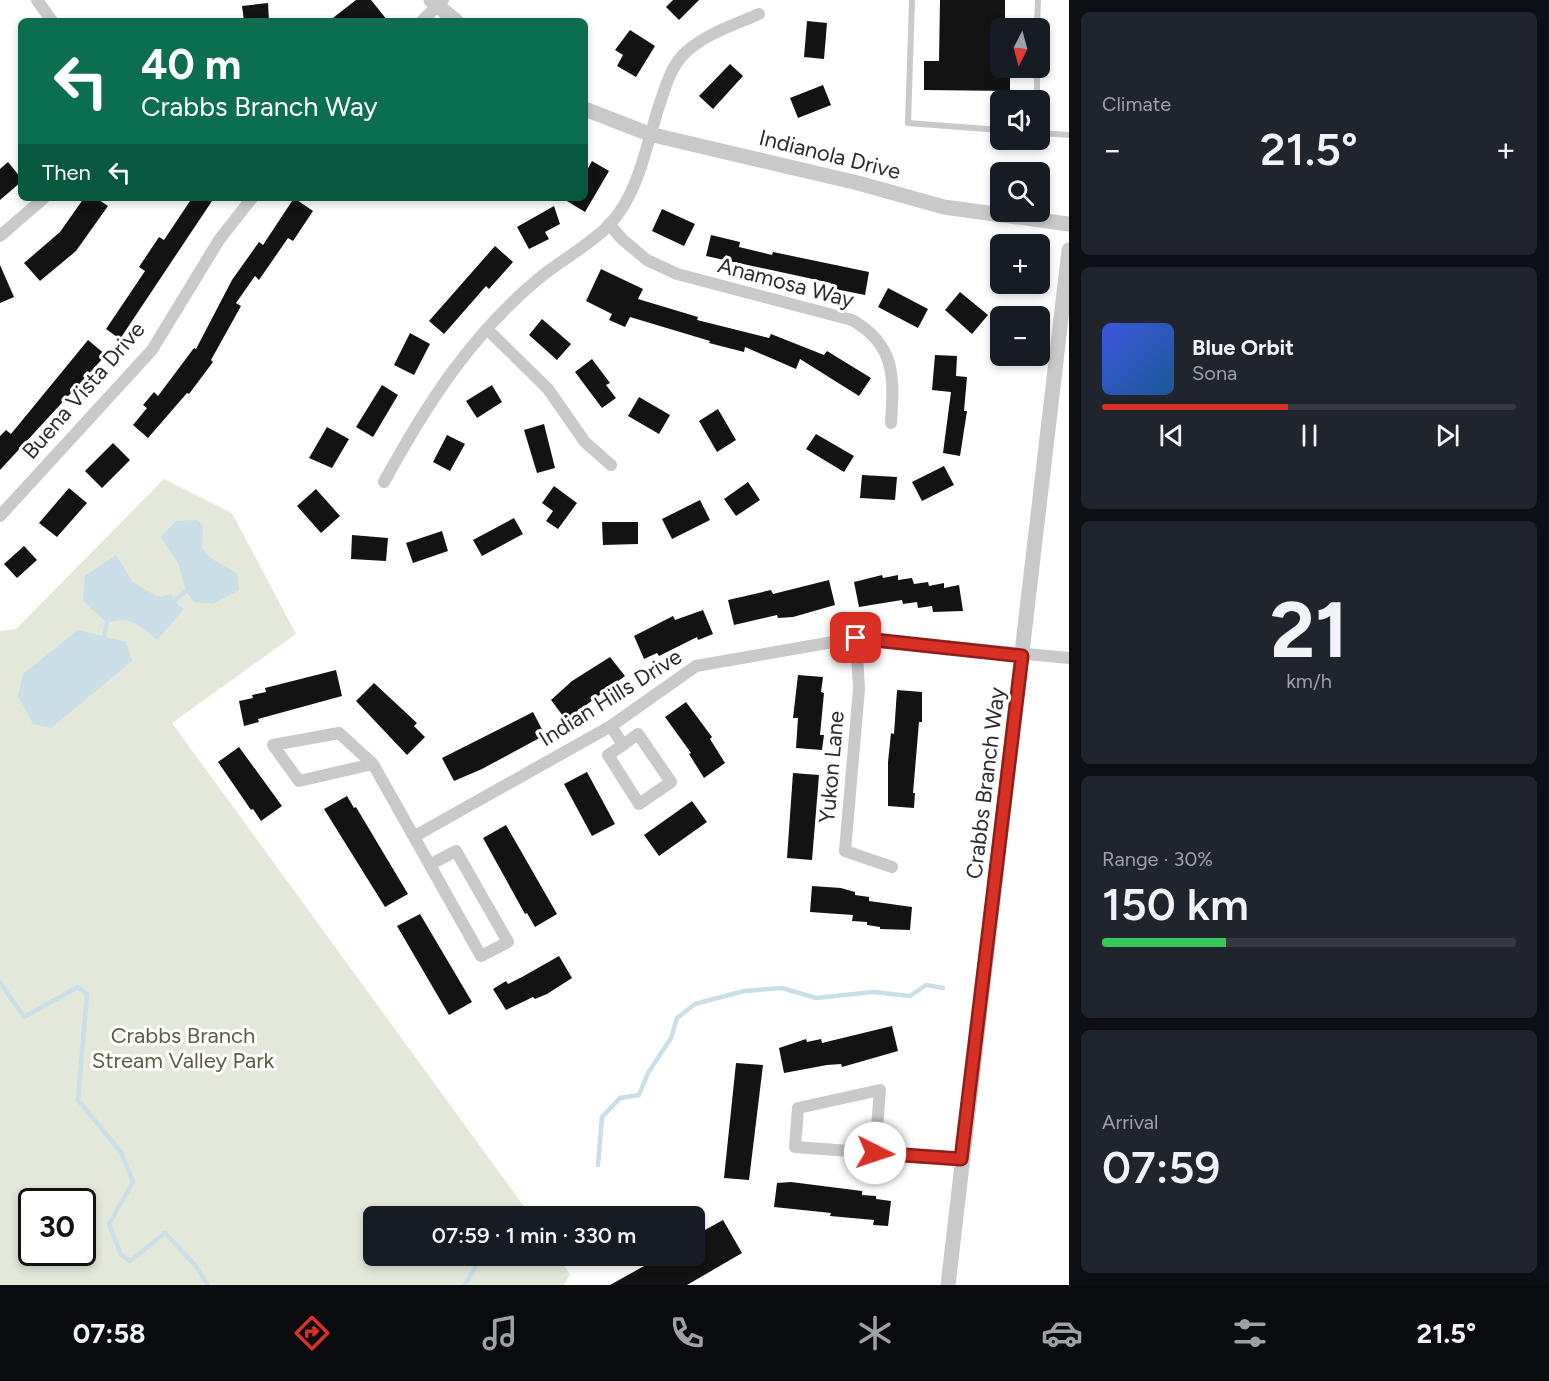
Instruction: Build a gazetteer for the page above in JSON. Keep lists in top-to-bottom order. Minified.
{"streets":{"street":["Indianola Drive","Anamosa Way","Buena Vista Drive","Indian Hills Drive","Yukon Lane","Crabbs Branch Way"]},"crossings":[["Indian Hills Drive","Yukon Lane"],["Indian Hills Drive","Crabbs Branch Way"]],"parks":["Crabbs Branch Stream Valley Park"],"north":"bottom","page":{"tile":["Climate",["21","km/h"],["Range · 30%","150 km"],["Arrival","07:59"]],"map_buttons":["+","−"],"turn":["40 m","Crabbs Branch Way"],"heat":["−","21.5°","+"],"then":"Then","song":["Blue Orbit","Sona"],"limit":"30","trip":"07:59 · 1 min · 330 m","tabs":["07:58","21.5°"]}}
